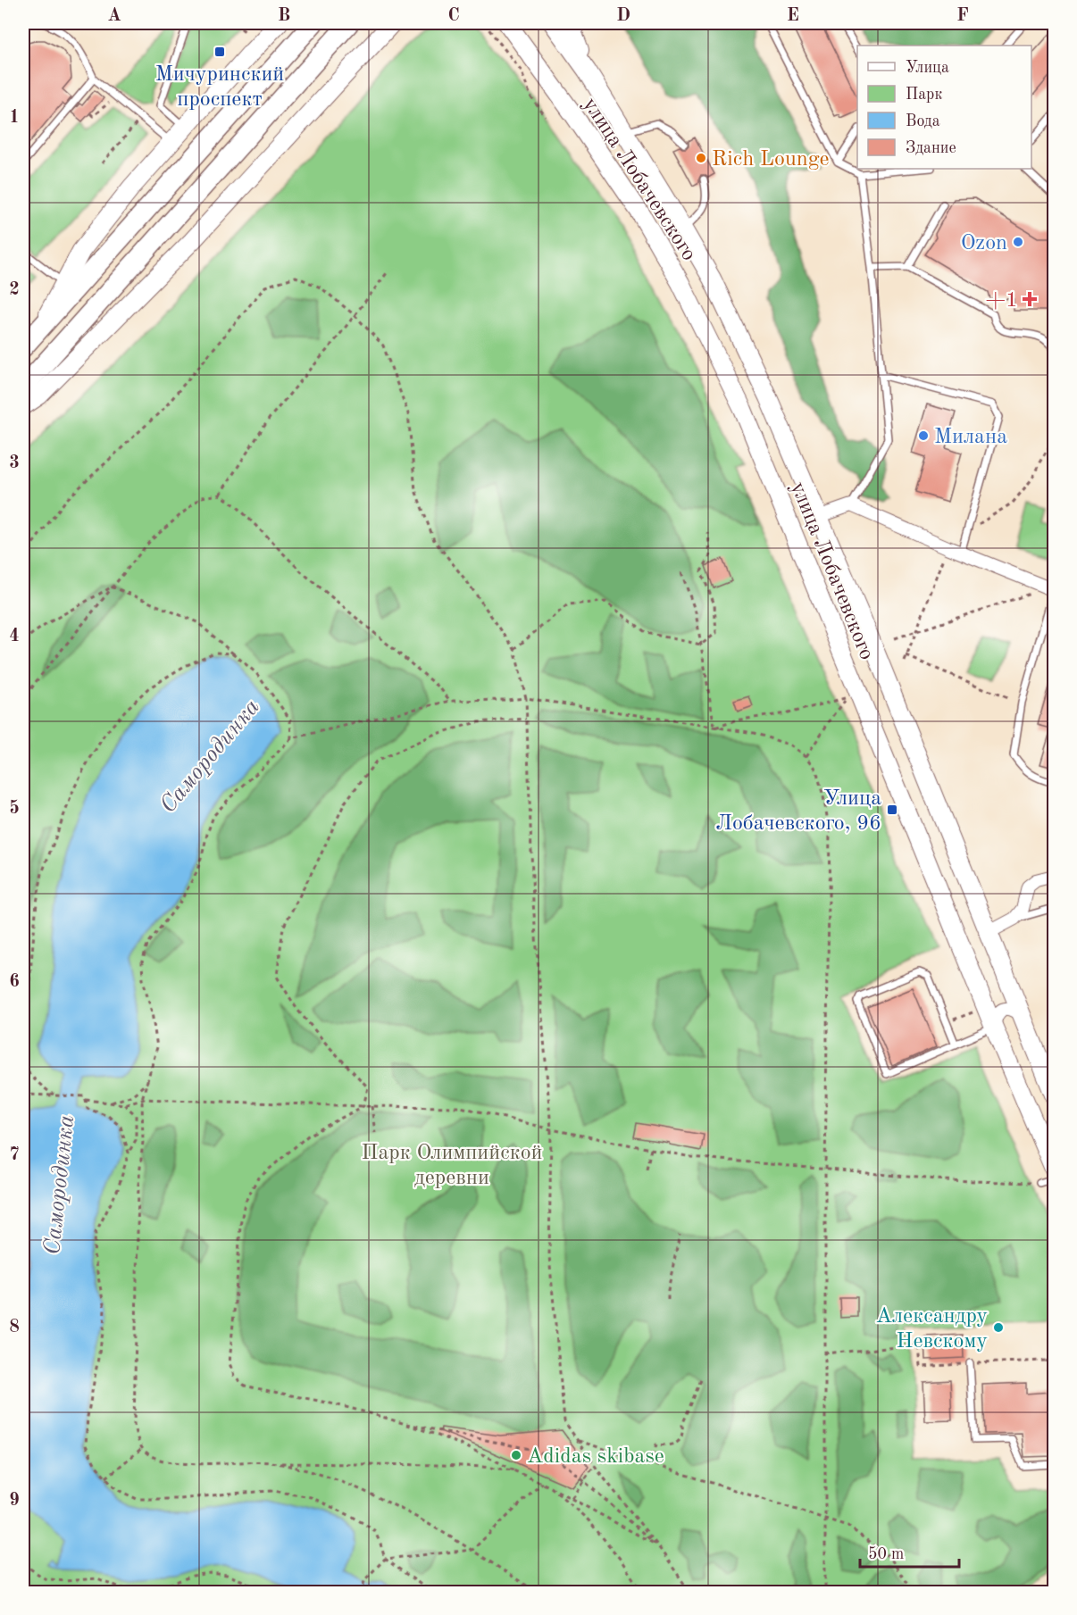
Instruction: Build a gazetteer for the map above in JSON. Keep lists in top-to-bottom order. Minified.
{"streets":{"main road":["улица Лобачевского"]},"water":["Самородинка"],"parks":["Парк Олимпийской деревни"],"places":{"transit":["Мичуринский проспект","Улица Лобачевского, 96"],"other":["Rich Lounge","Ozon","Милана","Александру Невскому","Adidas skibase"],"health":["+1"]},"legend":["Улица","Парк","Вода","Здание"],"scale_bar":"50 m","grid":{"columns":["A","B","C","D","E","F"],"rows":["1","2","3","4","5","6","7","8","9"]}}
